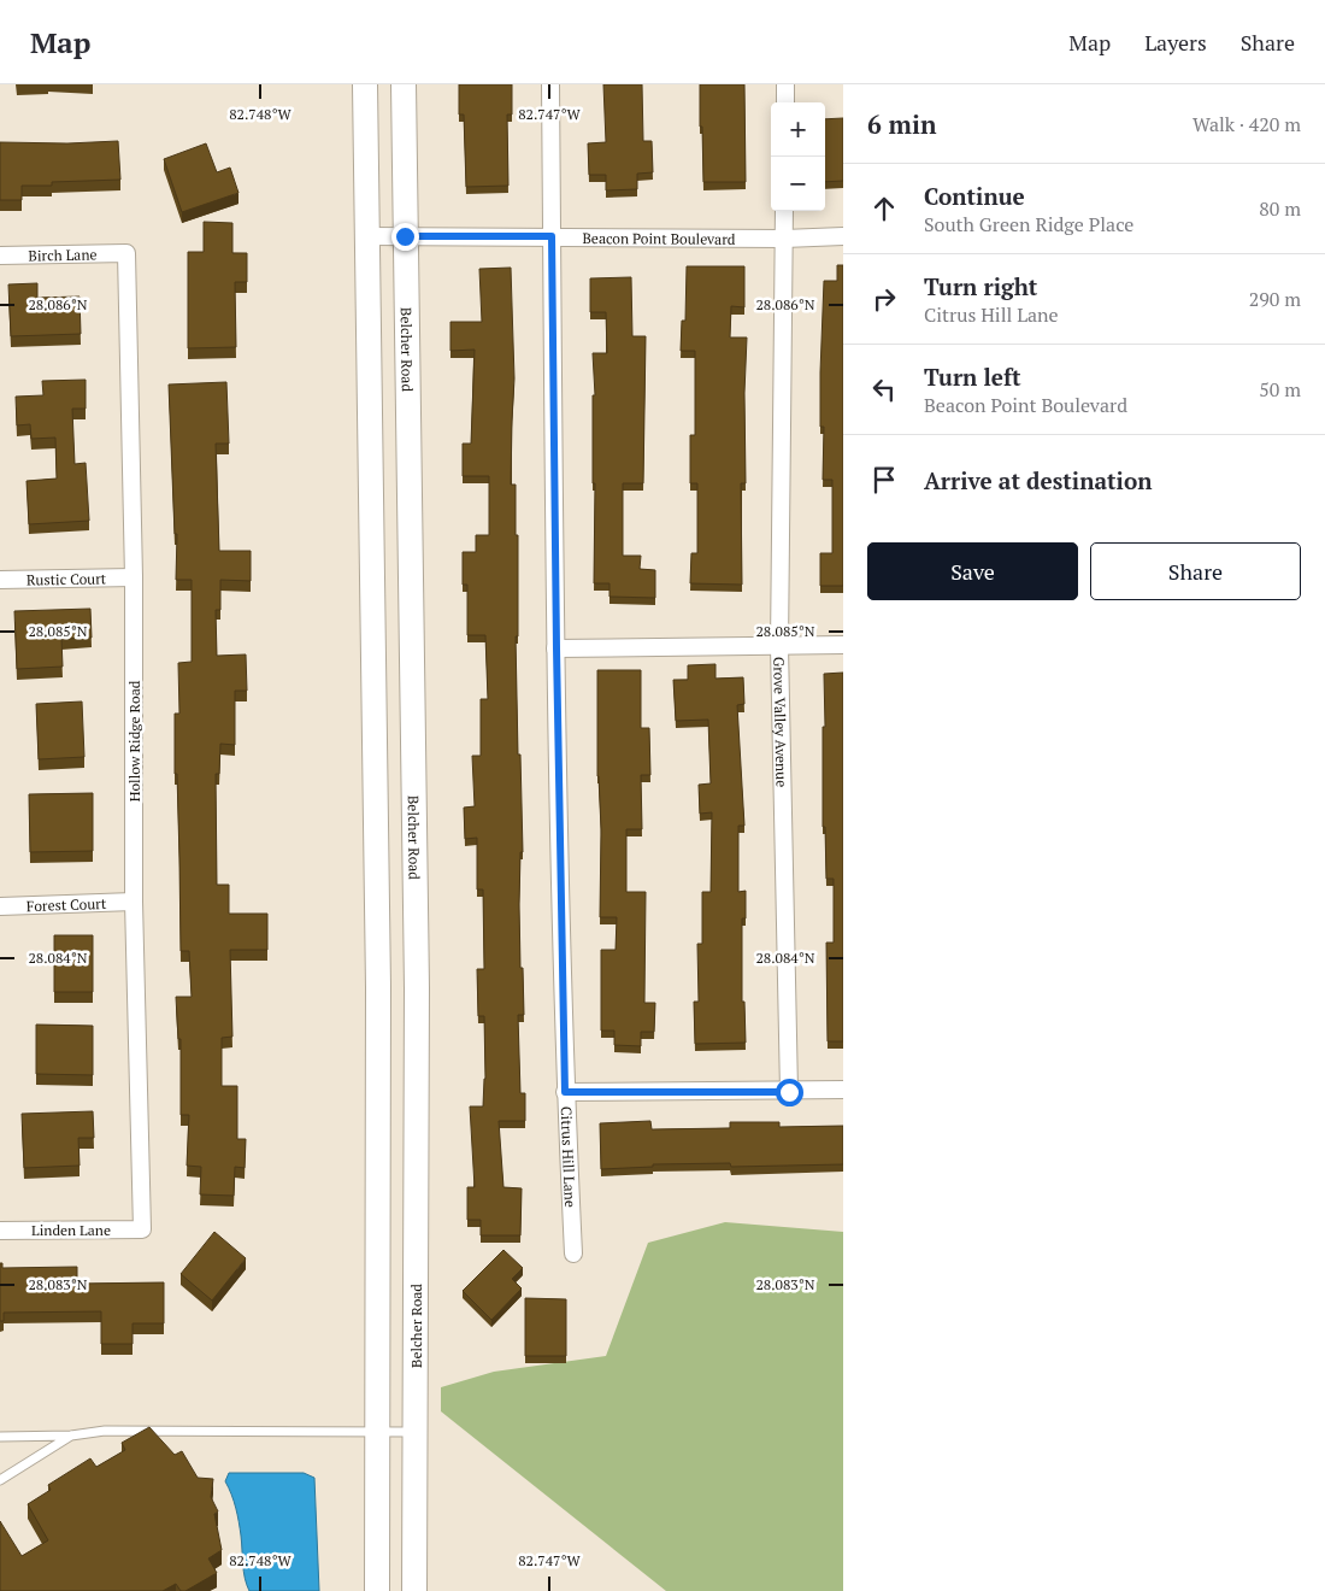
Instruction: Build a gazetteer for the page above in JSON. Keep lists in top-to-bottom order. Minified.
{"streets":{"main road":["Belcher Road"],"street":["Beacon Point Boulevard","Birch Lane","Rustic Court","Grove Valley Avenue","Hollow Ridge Road","Forest Court","Citrus Hill Lane","Linden Lane"]},"crossings":[["Beacon Point Boulevard","Belcher Road"],["Beacon Point Boulevard","Grove Valley Avenue"],["Beacon Point Boulevard","Citrus Hill Lane"],["Birch Lane","Hollow Ridge Road"],["Rustic Court","Hollow Ridge Road"],["Hollow Ridge Road","Forest Court"],["Hollow Ridge Road","Linden Lane"]],"page":{"header":"Map","nav":["Map","Layers","Share"],"heading":["6 min","Walk · 420 m"],"map_buttons":["+","−"],"list":[["Continue","South Green Ridge Place","80 m"],["Turn right","Citrus Hill Lane","290 m"],["Turn left","Beacon Point Boulevard","50 m"],"Arrive at destination"],"buttons":["Save","Share"]},"coordinates":["82.748°W","82.747°W","28.086°N","28.085°N","28.084°N","28.083°N"]}
